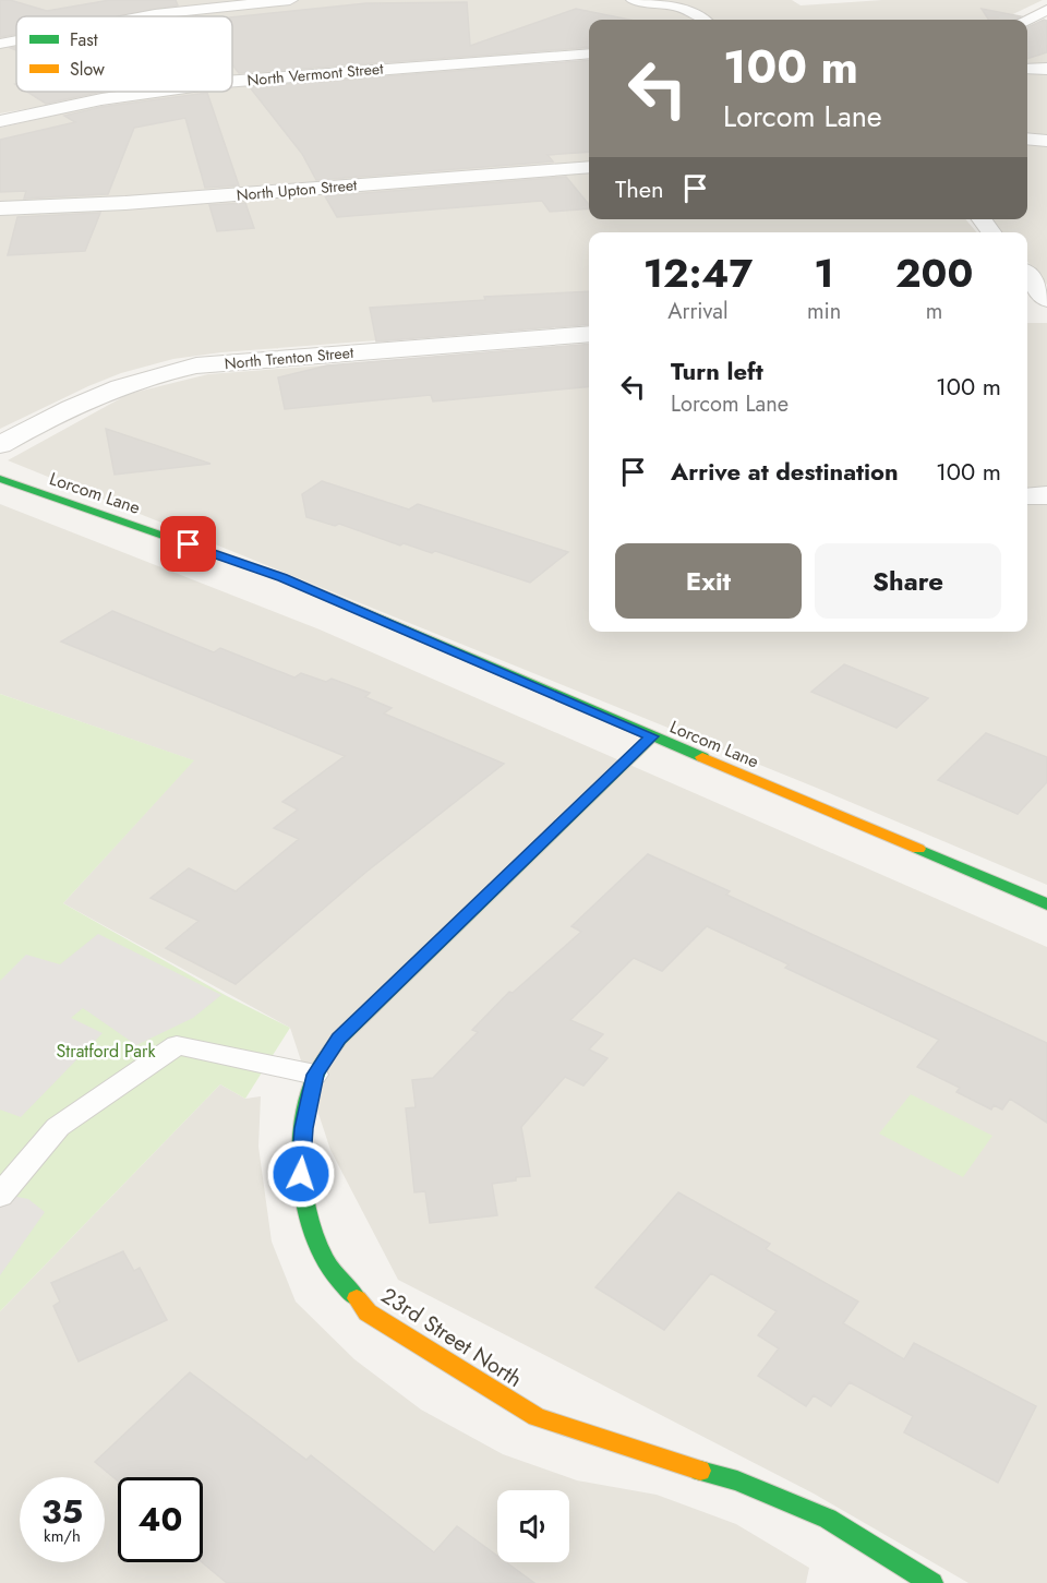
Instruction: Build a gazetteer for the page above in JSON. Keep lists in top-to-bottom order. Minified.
{"streets":{"street":["North Vermont Street","North Upton Street","North Trenton Street","Lorcom Lane","23rd Street North"]},"crossings":[["Lorcom Lane","23rd Street North"]],"parks":["Stratford Park"],"legend":["Fast","Slow"],"page":{"turn":["100 m","Lorcom Lane"],"then":"Then","eta":["12:47","Arrival","1","min","200","m"],"list":[{"name":"Turn left","note":"Lorcom Lane","value":"100 m"},{"name":"Arrive at destination","value":"100 m"}],"buttons":["Exit","Share"],"speed":"35 km/h","limit":"40"}}
